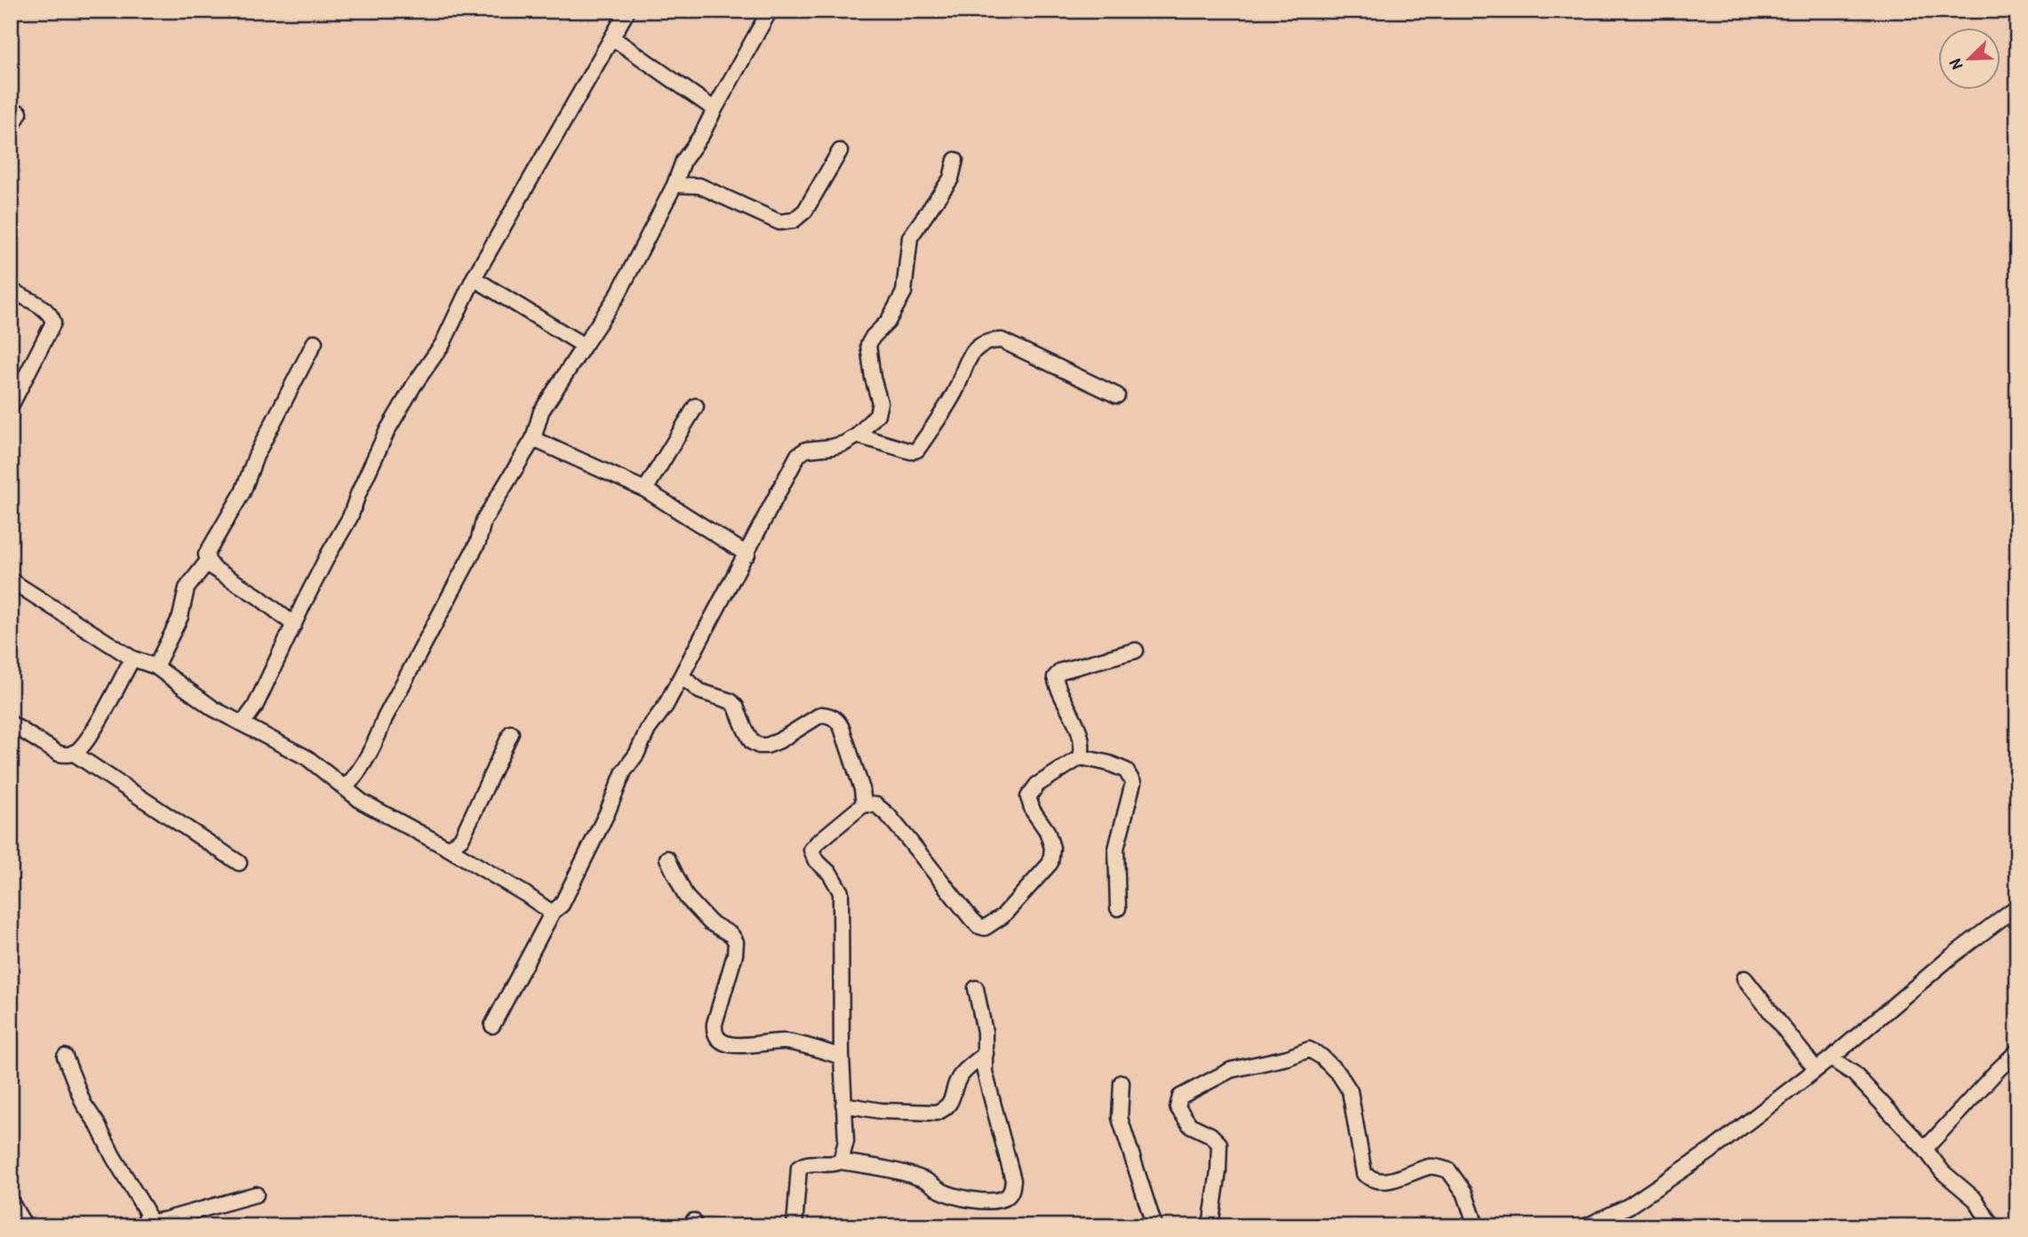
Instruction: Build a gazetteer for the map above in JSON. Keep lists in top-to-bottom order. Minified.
{"north":"bottom left"}
